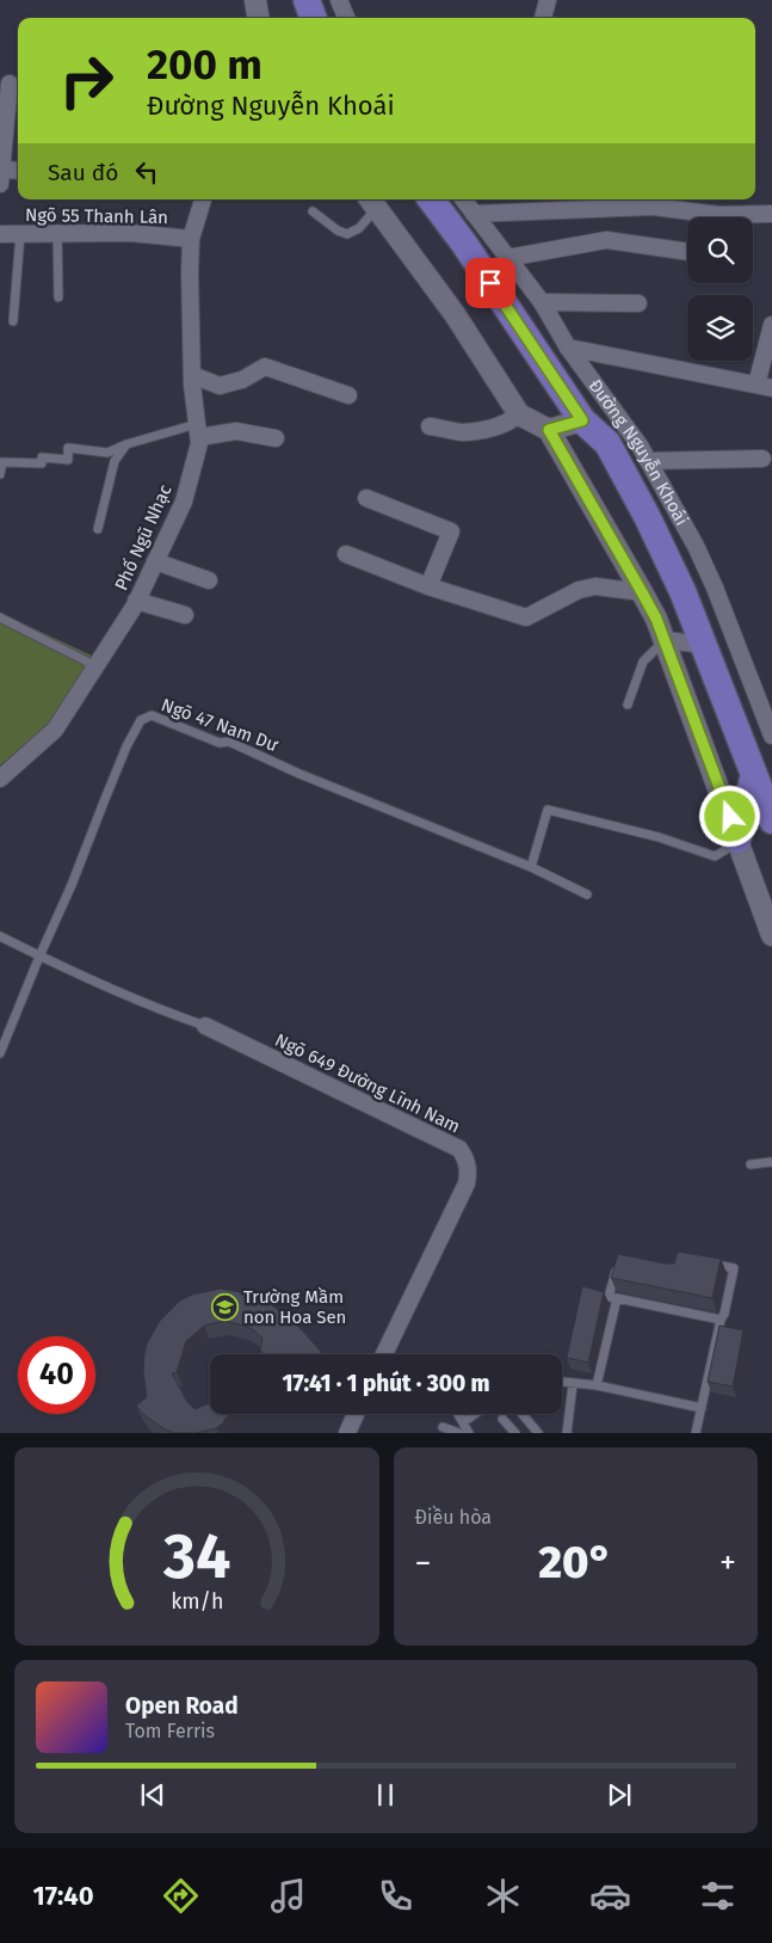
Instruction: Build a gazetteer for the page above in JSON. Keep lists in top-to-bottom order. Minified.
{"streets":{"main road":["Đường Nguyễn Khoái"],"street":["Ngõ 55 Thanh Lân","Phố Ngũ Nhạc","Ngõ 649 Đường Lĩnh Nam"],"lane":["Ngõ 47 Nam Dư"]},"crossings":[["Ngõ 55 Thanh Lân","Phố Ngũ Nhạc"]],"places":{"school or university":["Trường Mầm non Hoa Sen"]},"page":{"turn":["200 m","Đường Nguyễn Khoái"],"then":"Sau đó","limit":"40","trip":"17:41 · 1 phút · 300 m","tile":"Điều hòa","heat":["−","20°","+"],"song":["Open Road","Tom Ferris"],"tabs":"17:40","gauge":["34","km/h"]}}
